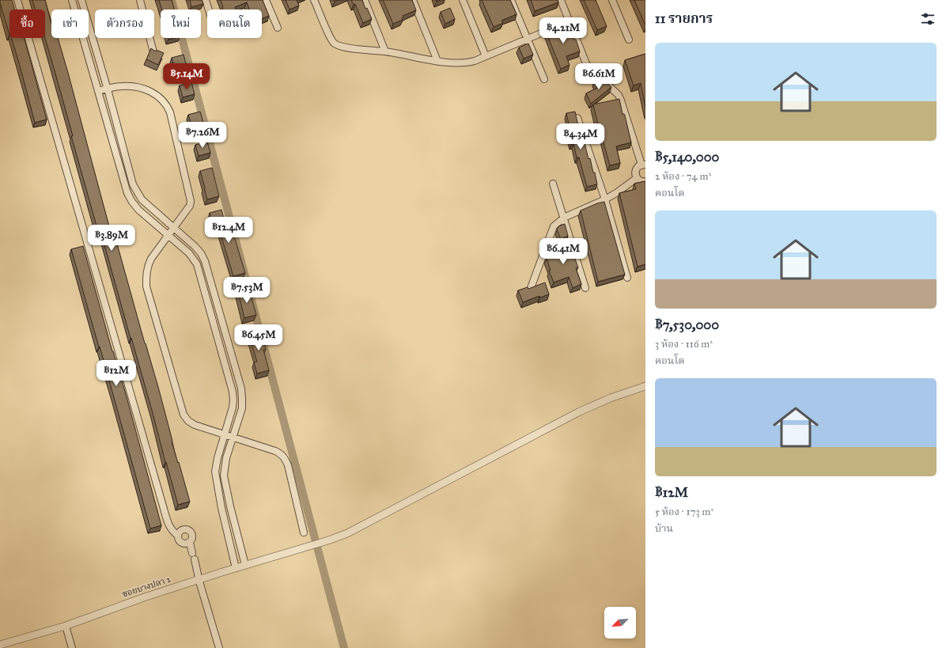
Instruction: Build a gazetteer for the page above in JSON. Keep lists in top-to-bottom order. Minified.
{"streets":{"street":["ซอยบางปลา 2"]},"north":"bottom left","page":{"heading":"11 รายการ","chip":["ซื้อ","เช่า","ตัวกรอง","ใหม่","คอนโด"],"price":["฿4.21M","฿5.14M","฿6.61M","฿7.26M","฿4.34M","฿12.4M","฿3.89M","฿6.41M","฿7.53M","฿6.45M","฿12M"],"list":[{"name":"฿5,140,000","note":"2 ห้อง · 74 m² · คอนโด"},{"name":"฿7,530,000","note":"3 ห้อง · 116 m² · คอนโด"},{"name":"฿12M","note":"5 ห้อง · 173 m² · บ้าน"}]}}
